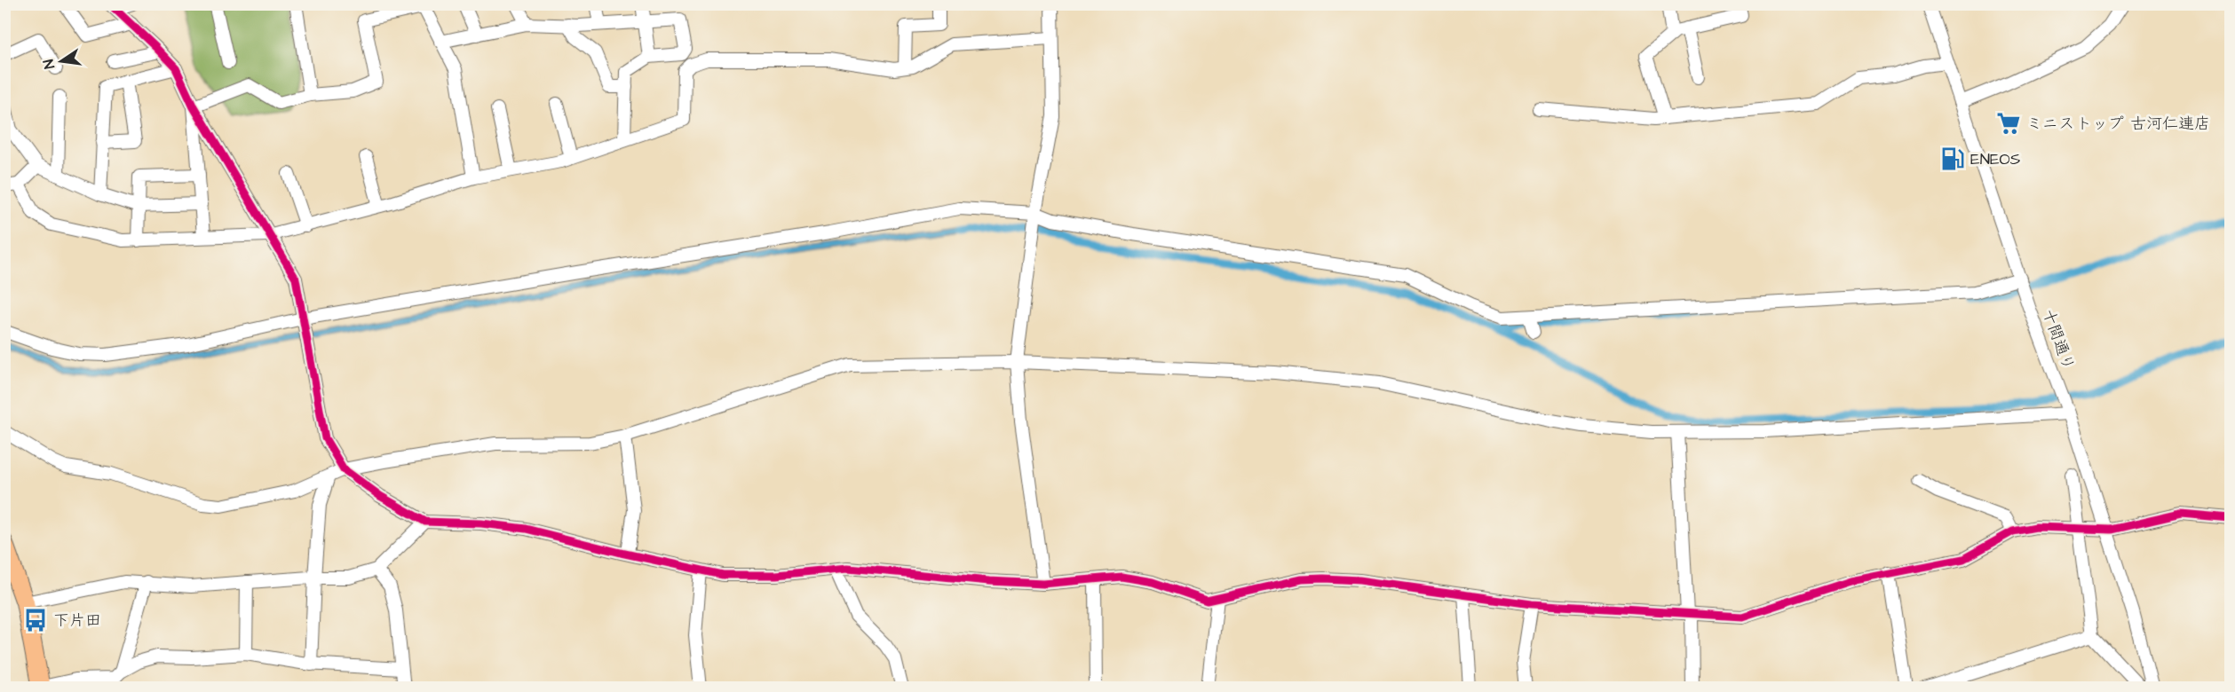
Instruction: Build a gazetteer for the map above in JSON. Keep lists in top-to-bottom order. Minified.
{"streets":{"street":["十間通り"]},"places":{"supermarket":["ミニストップ 古河仁連店"],"fuel station":["ENEOS"],"bus stop":["下片田"]},"north":"left"}
